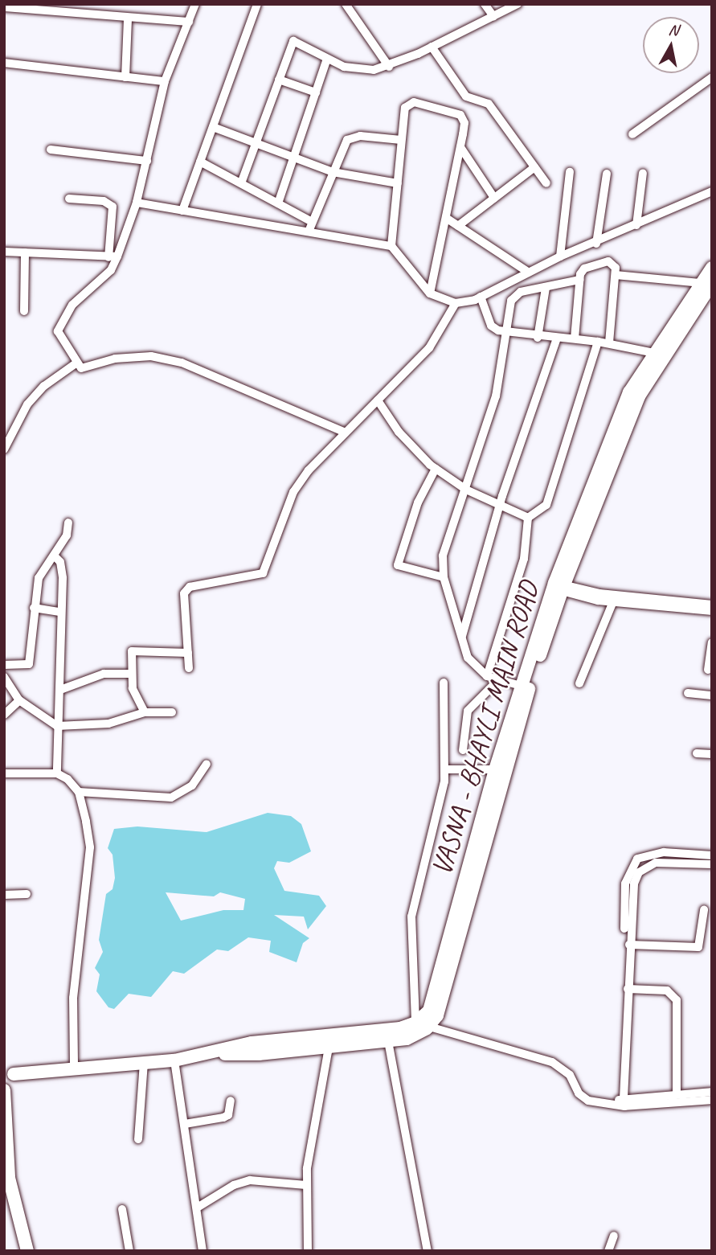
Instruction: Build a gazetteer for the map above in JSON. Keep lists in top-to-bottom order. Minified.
{"streets":{"main road":["VASNA - BHAYLI MAIN ROAD"]},"north":"top"}
